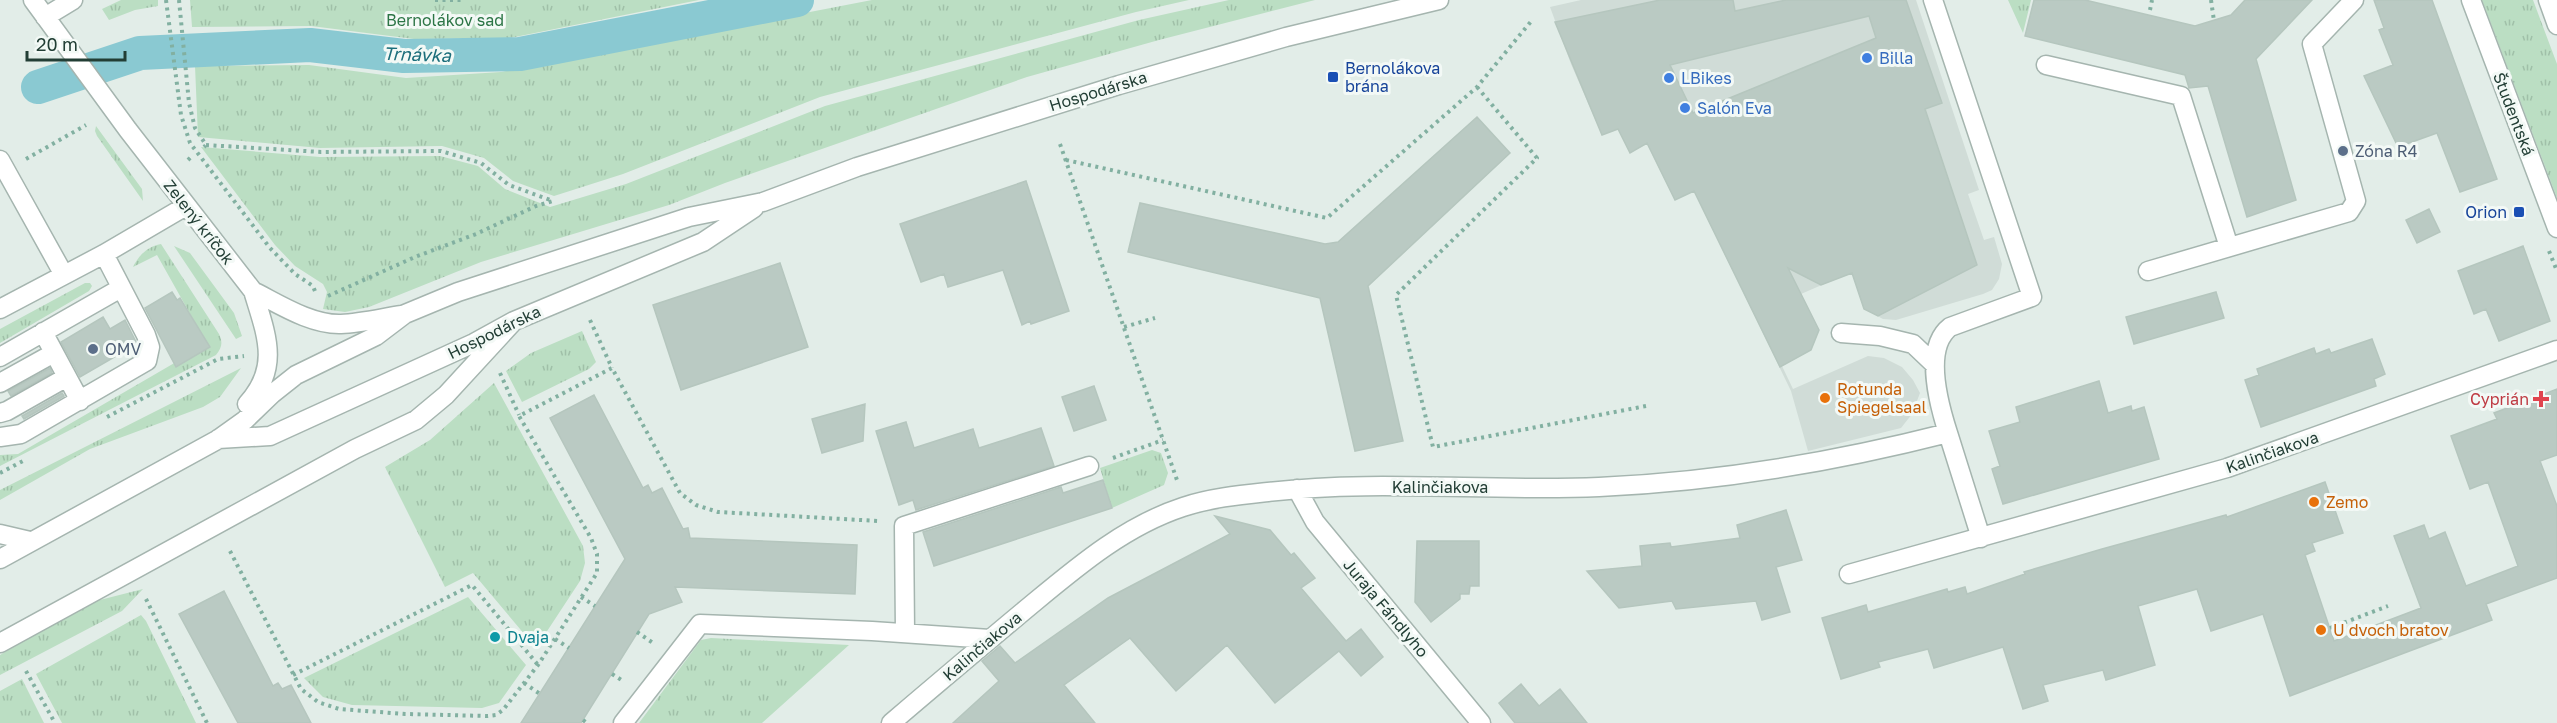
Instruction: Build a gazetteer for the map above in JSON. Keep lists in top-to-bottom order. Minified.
{"streets":{"street":["Hospodárska","Študentská","Zelený kríčok","Kalinčiakova","Juraja Fándlyho"]},"crossings":[["Hospodárska","Zelený kríčok"],["Kalinčiakova","Juraja Fándlyho"]],"water":["Trnávka"],"parks":["Bernolákov sad"],"places":{"other":["Billa","LBikes","Salón Eva","Zóna R4","OMV","Rotunda Spiegelsaal","Zemo","U dvoch bratov","Dvaja"],"transit":["Bernolákova brána","Orion"],"health":["Cyprián"]},"scale_bar":"20 m"}
